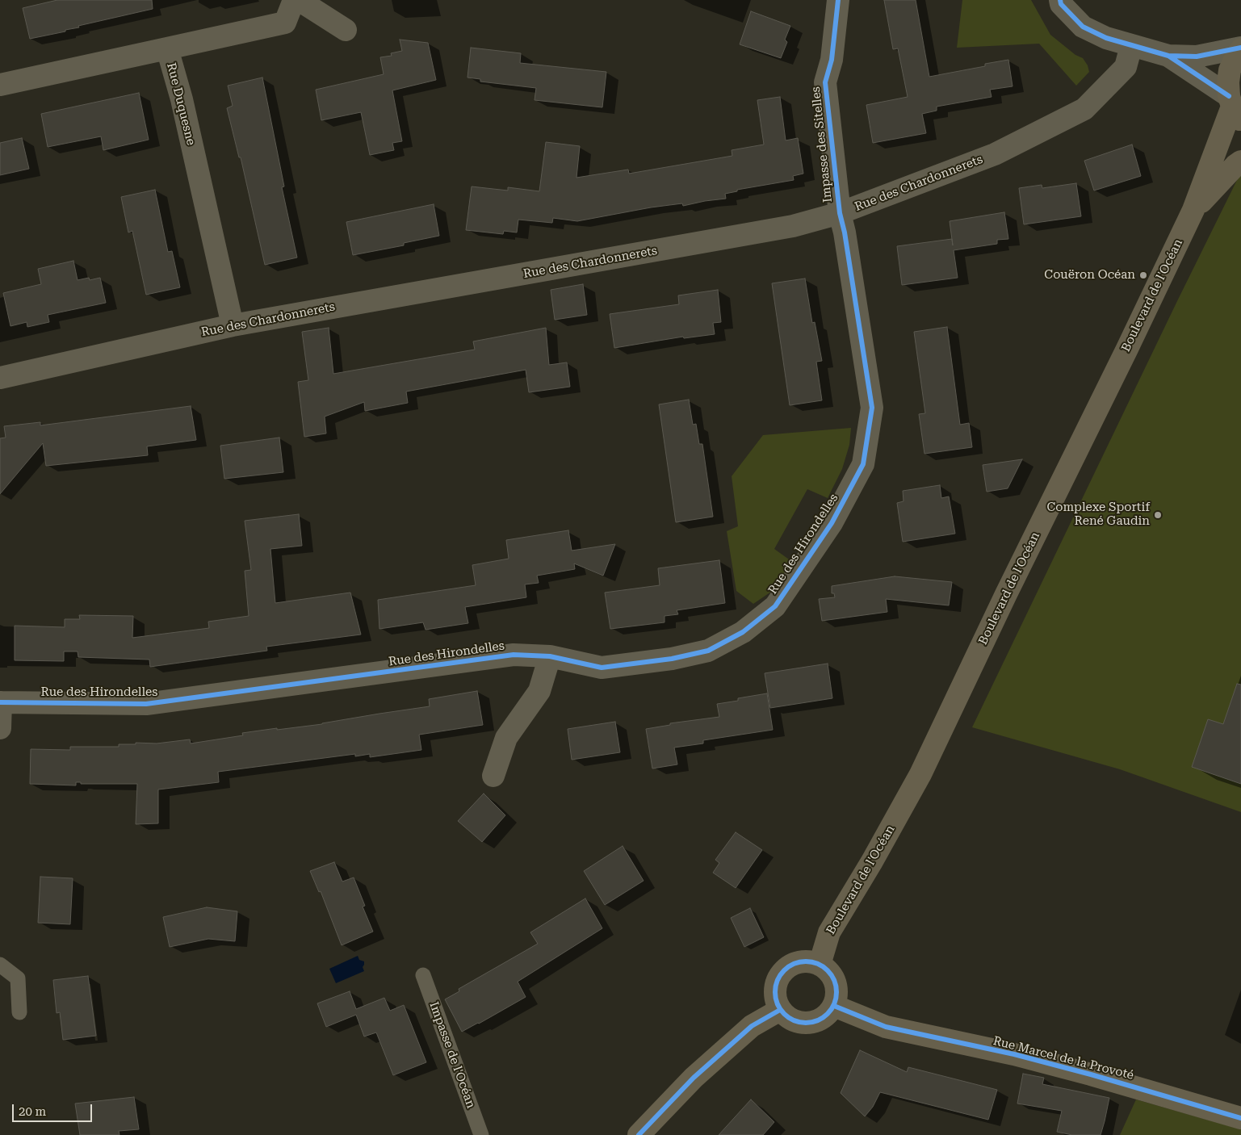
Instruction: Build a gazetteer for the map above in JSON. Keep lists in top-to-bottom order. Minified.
{"streets":{"main road":["Boulevard de l'Océan","Rue Marcel de la Provoté"],"street":["Rue Duquesne","Impasse des Sitelles","Rue des Chardonnerets","Rue des Hirondelles"],"lane":["Impasse de l'Océan"]},"crossings":[["Rue Duquesne","Rue des Chardonnerets"],["Impasse des Sitelles","Rue des Chardonnerets"],["Impasse des Sitelles","Rue des Hirondelles"],["Rue des Chardonnerets","Rue des Hirondelles"],["Boulevard de l'Océan","Rue Marcel de la Provoté"]],"places":["Couëron Océan","Complexe Sportif René Gaudin"],"scale_bar":"20 m"}
